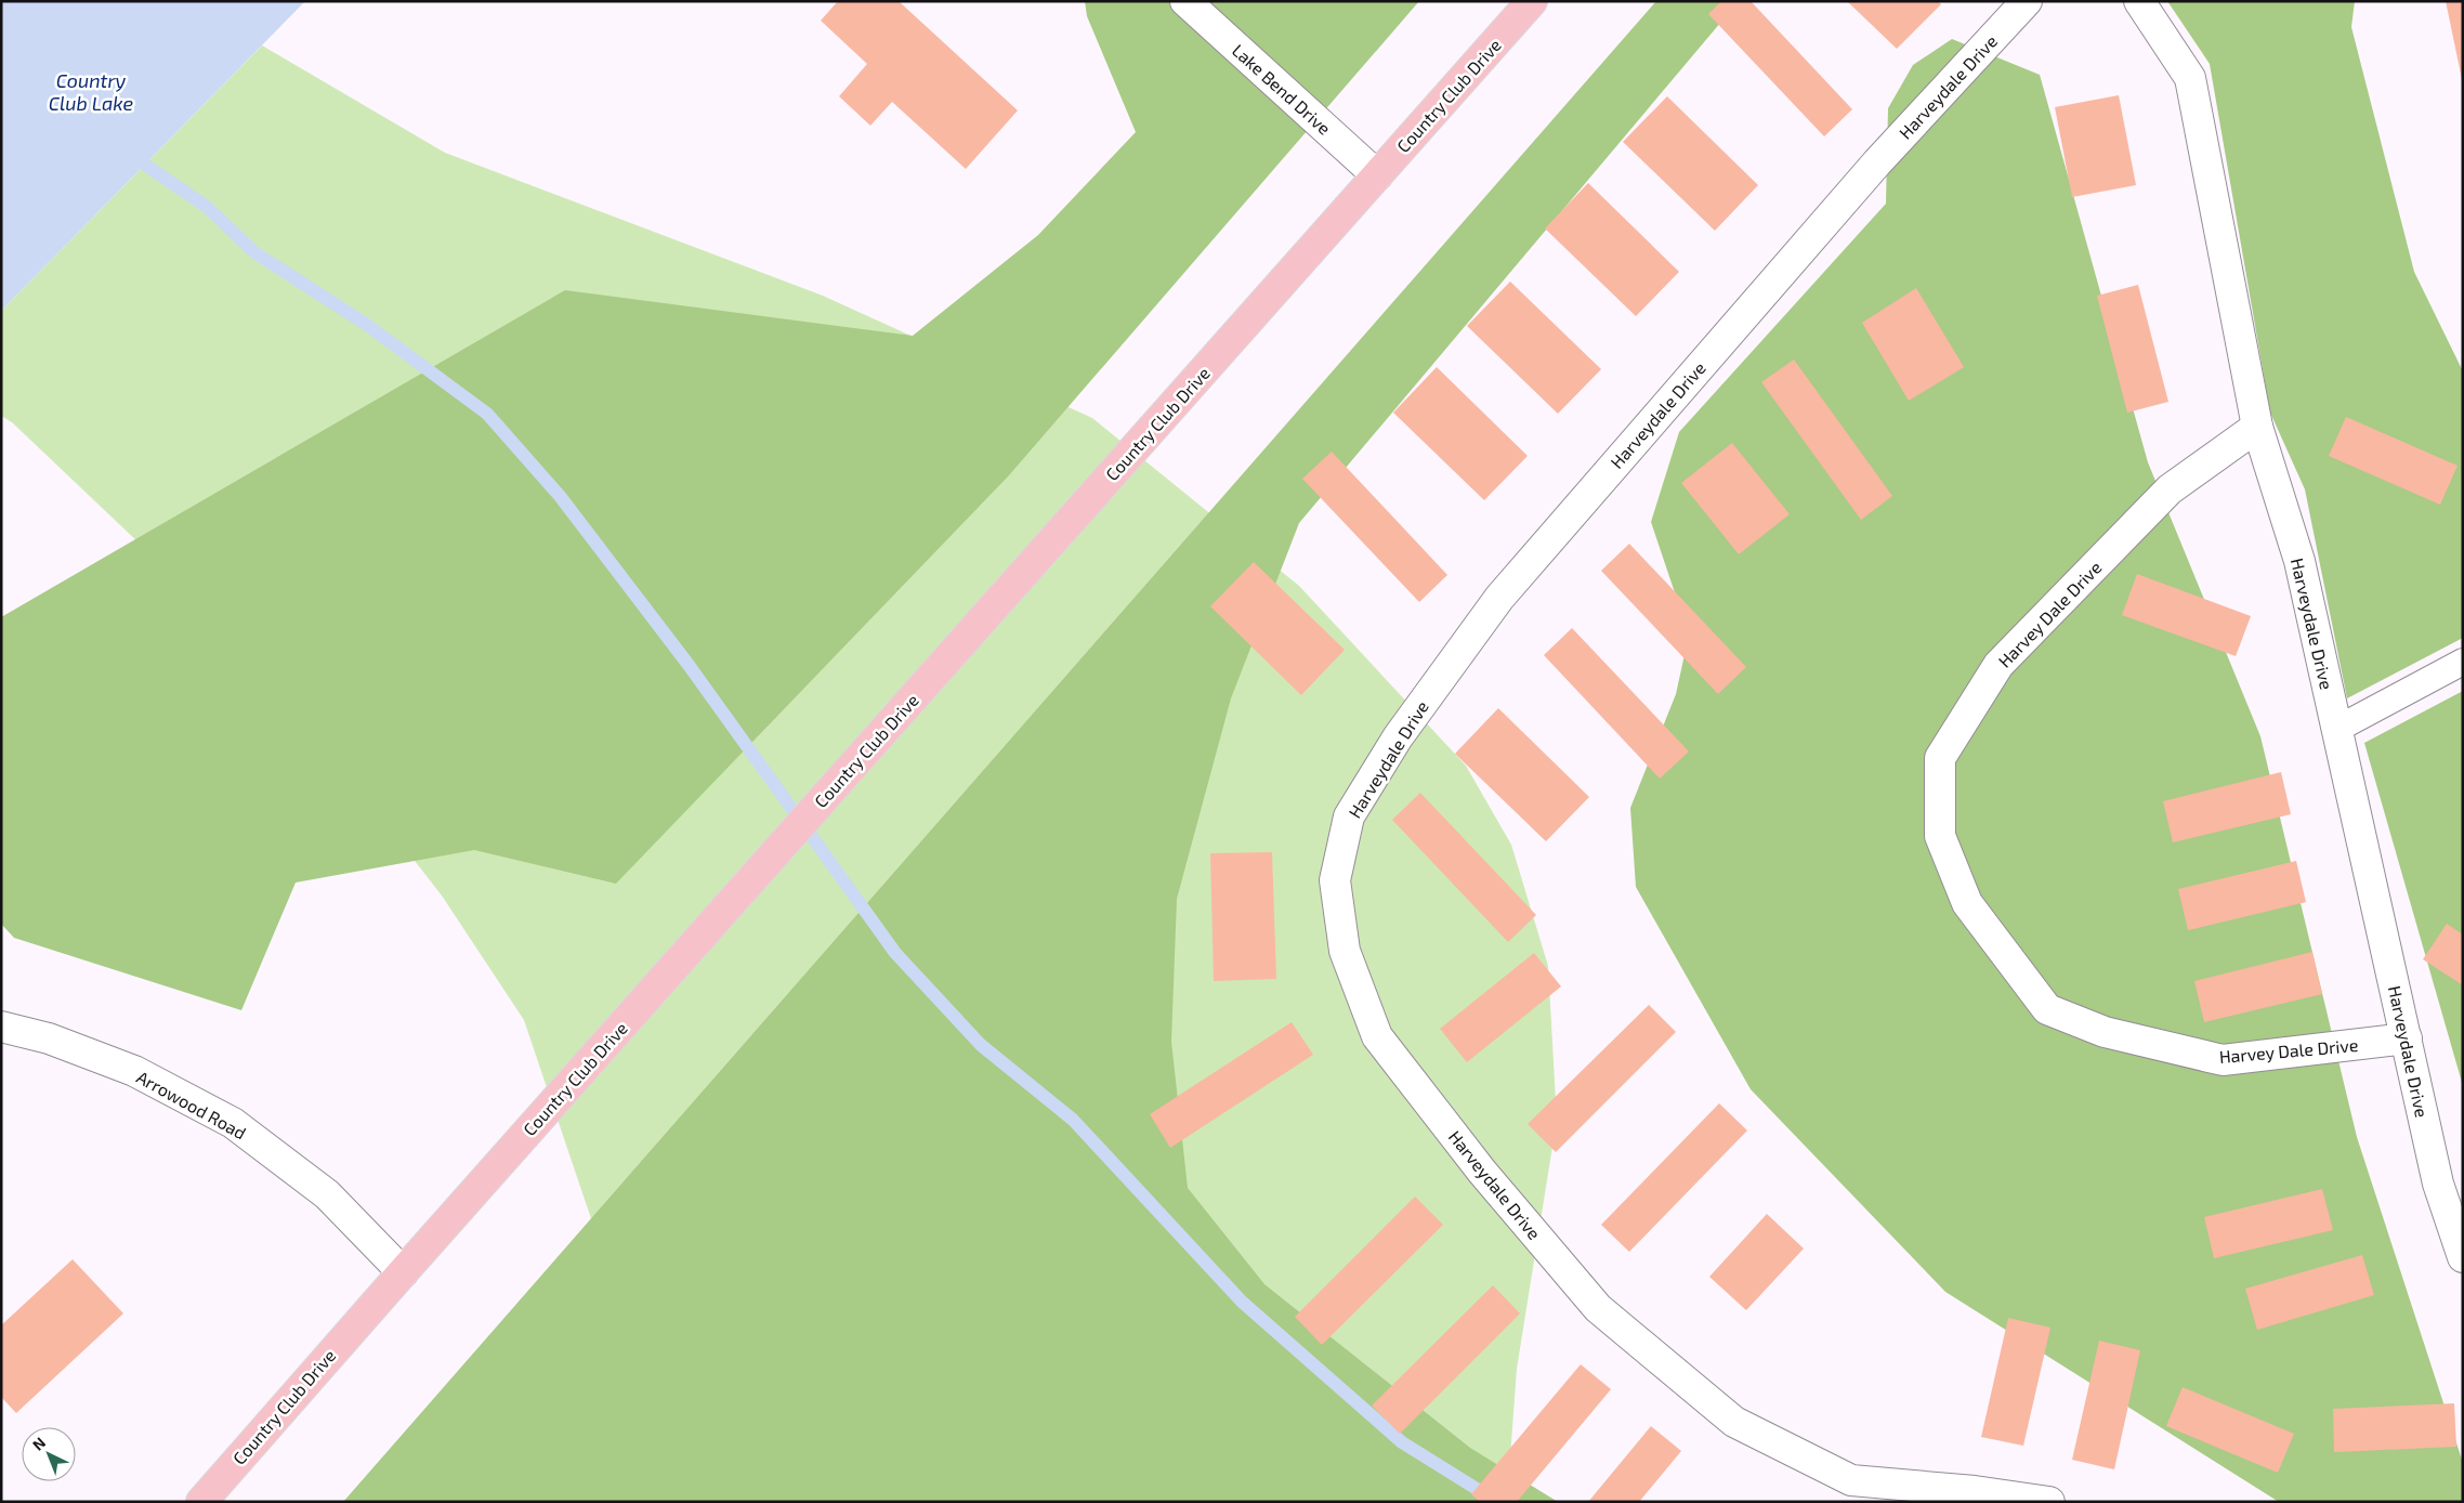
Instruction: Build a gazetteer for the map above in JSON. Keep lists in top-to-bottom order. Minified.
{"streets":{"main road":["Country Club Drive"],"street":["Harveydale Drive","Lake Bend Drive","Harvey Dale Drive","Arrowood Road"]},"crossings":[["Harveydale Drive","Harvey Dale Drive"],["Lake Bend Drive","Country Club Drive"],["Country Club Drive","Arrowood Road"]],"water":["Country Club Lake"],"north":"top left"}
